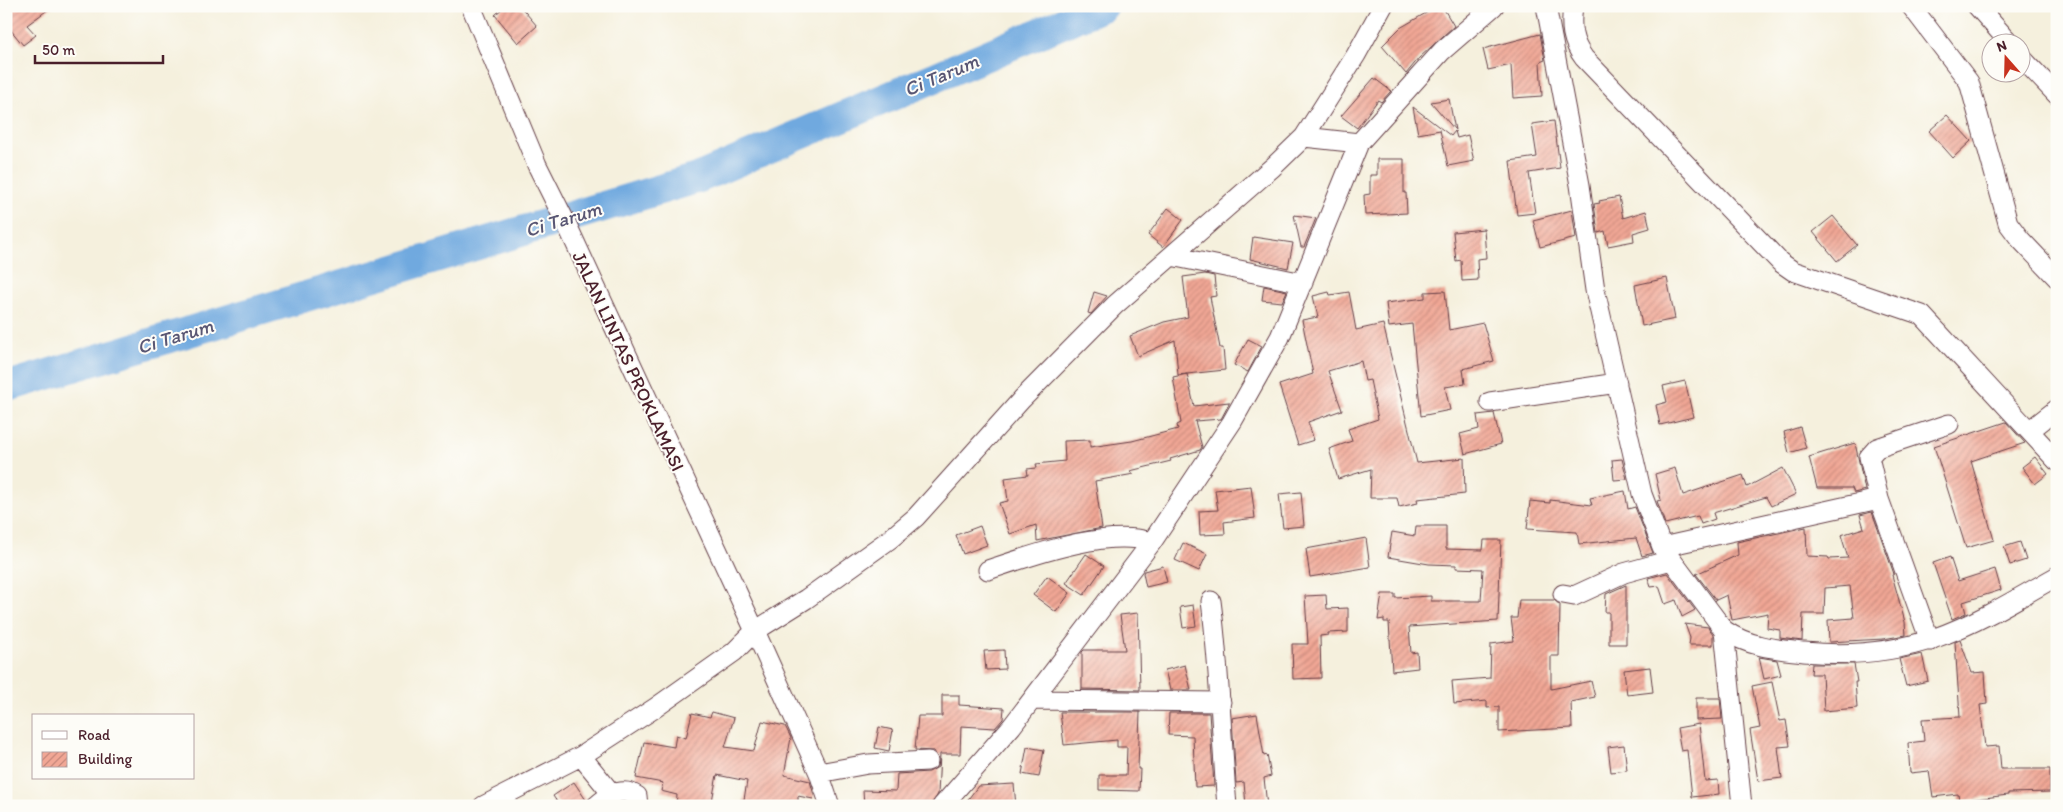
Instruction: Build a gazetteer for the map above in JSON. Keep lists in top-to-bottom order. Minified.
{"streets":{"street":["JALAN LINTAS PROKLAMASI"]},"water":["Ci Tarum"],"legend":["Road","Building"],"scale_bar":"50 m","north":"top"}
